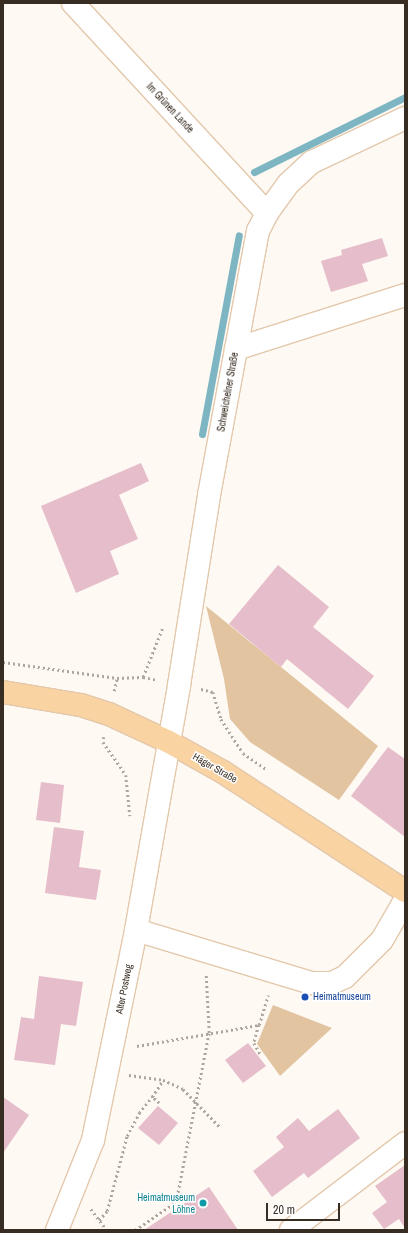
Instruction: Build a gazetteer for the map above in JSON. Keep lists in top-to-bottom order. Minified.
{"streets":{"main road":["Häger Straße"],"street":["Im Grünen Lande","Schweichelner Straße","Alter Postweg"]},"crossings":[["Im Grünen Lande","Schweichelner Straße"],["Schweichelner Straße","Häger Straße"],["Schweichelner Straße","Alter Postweg"],["Häger Straße","Alter Postweg"]],"places":["Heimatmuseum","Heimatmuseum Löhne"],"scale_bar":"20 m"}
